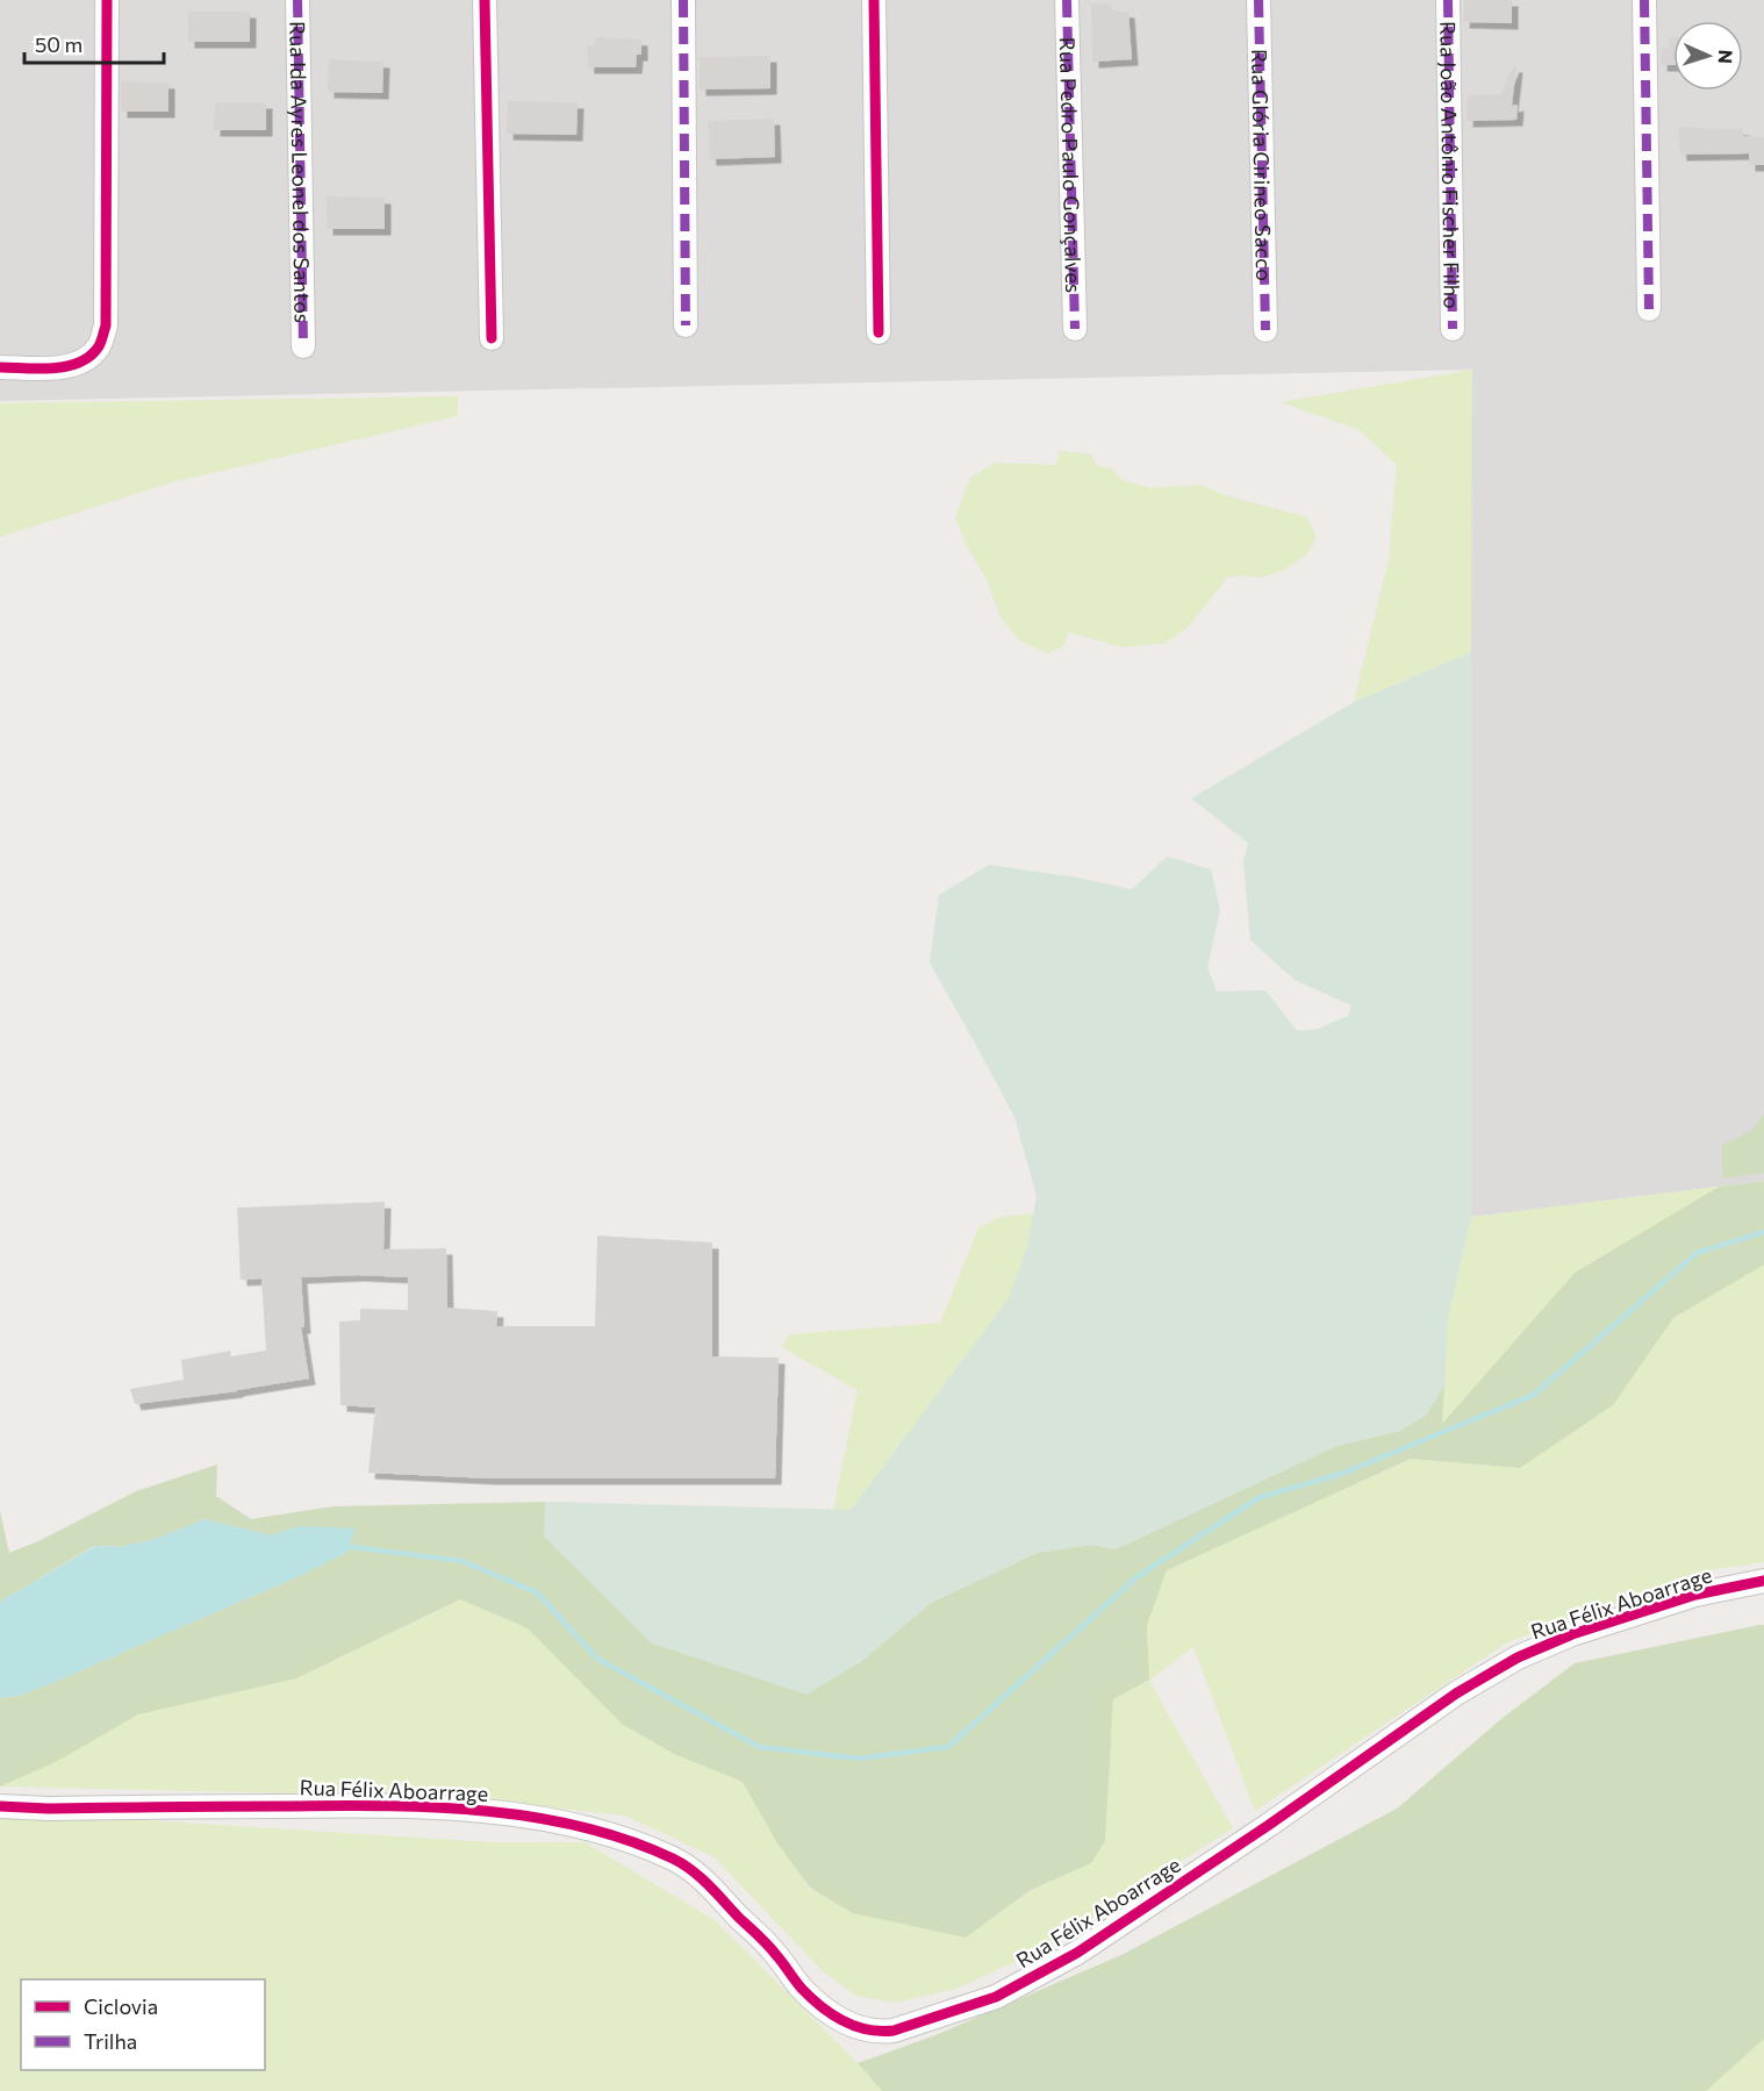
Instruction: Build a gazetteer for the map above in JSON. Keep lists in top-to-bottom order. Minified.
{"streets":{"street":["Rua Pedro Paulo Gonçalves","Rua Glória Cirineo Sacco","Rua João Antônio Fischer Filho","Rua Ida Ayres Leonel dos Santos","Rua Félix Aboarrage"]},"legend":["Ciclovia","Trilha"],"scale_bar":"50 m","north":"right"}
